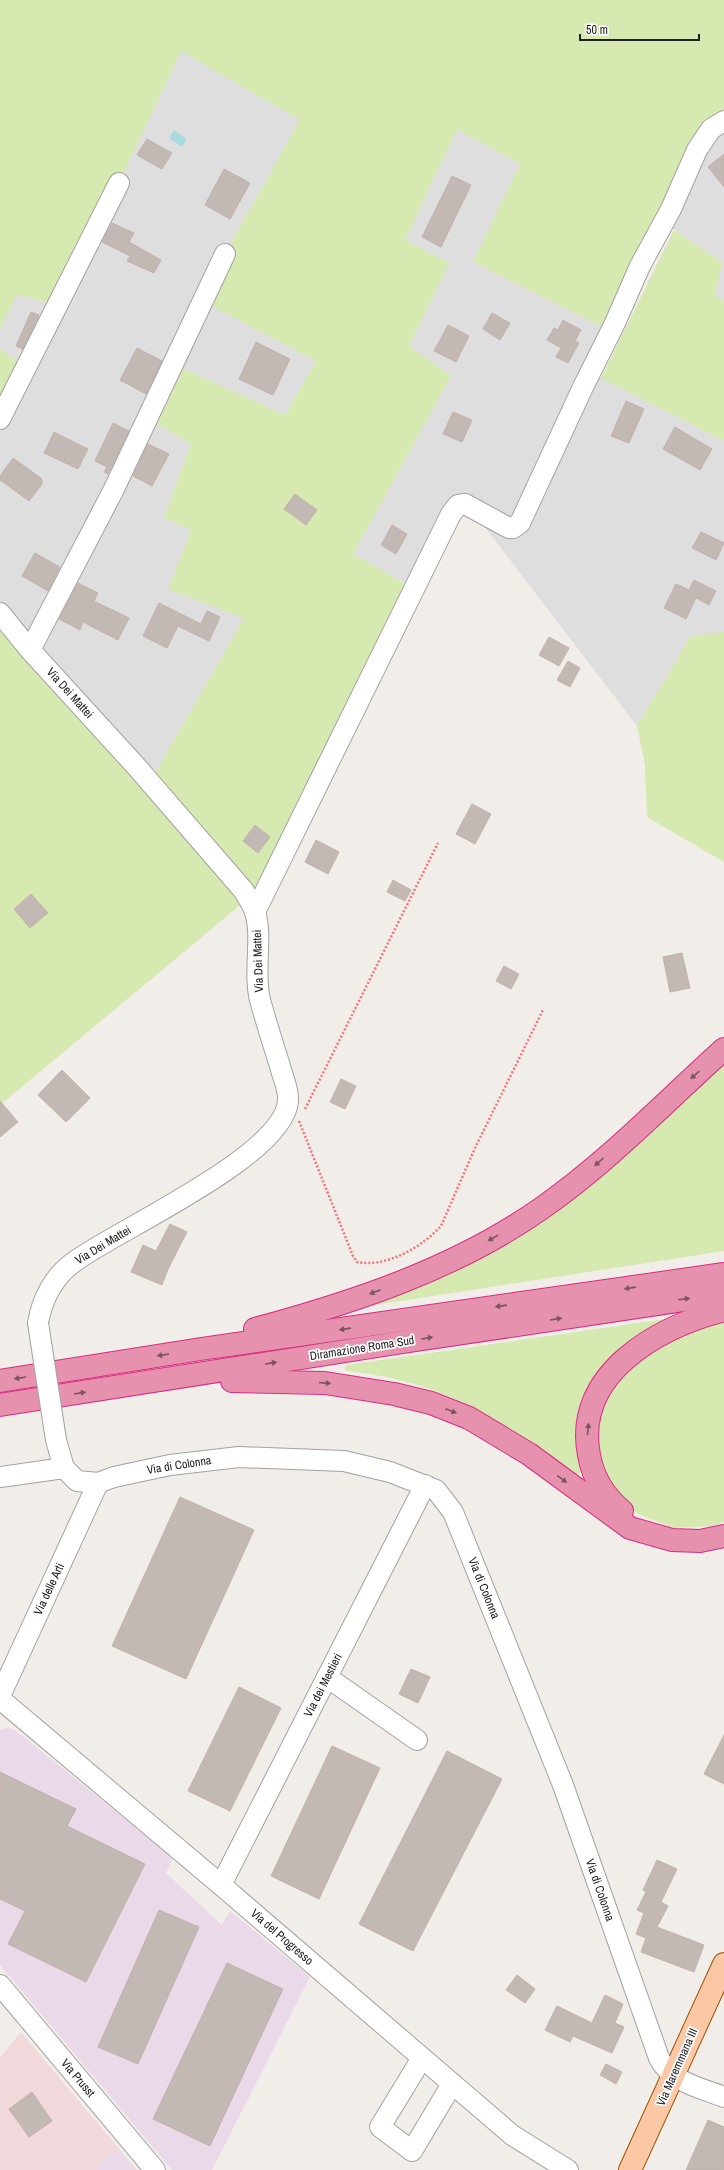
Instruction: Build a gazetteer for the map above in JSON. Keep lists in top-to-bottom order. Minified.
{"streets":{"highway":["Diramazione Roma Sud"],"main road":["Via Maremmana III"],"street":["Via Dei Mattei","Via di Colonna","Via delle Arti","Via dei Mestieri","Via del Progresso","Via Prusst"]},"crossings":[["Via Dei Mattei","Via di Colonna"],["Via di Colonna","Via delle Arti"],["Via di Colonna","Via dei Mestieri"],["Via di Colonna","Via Maremmana III"],["Via dei Mestieri","Via del Progresso"]],"scale_bar":"50 m"}
